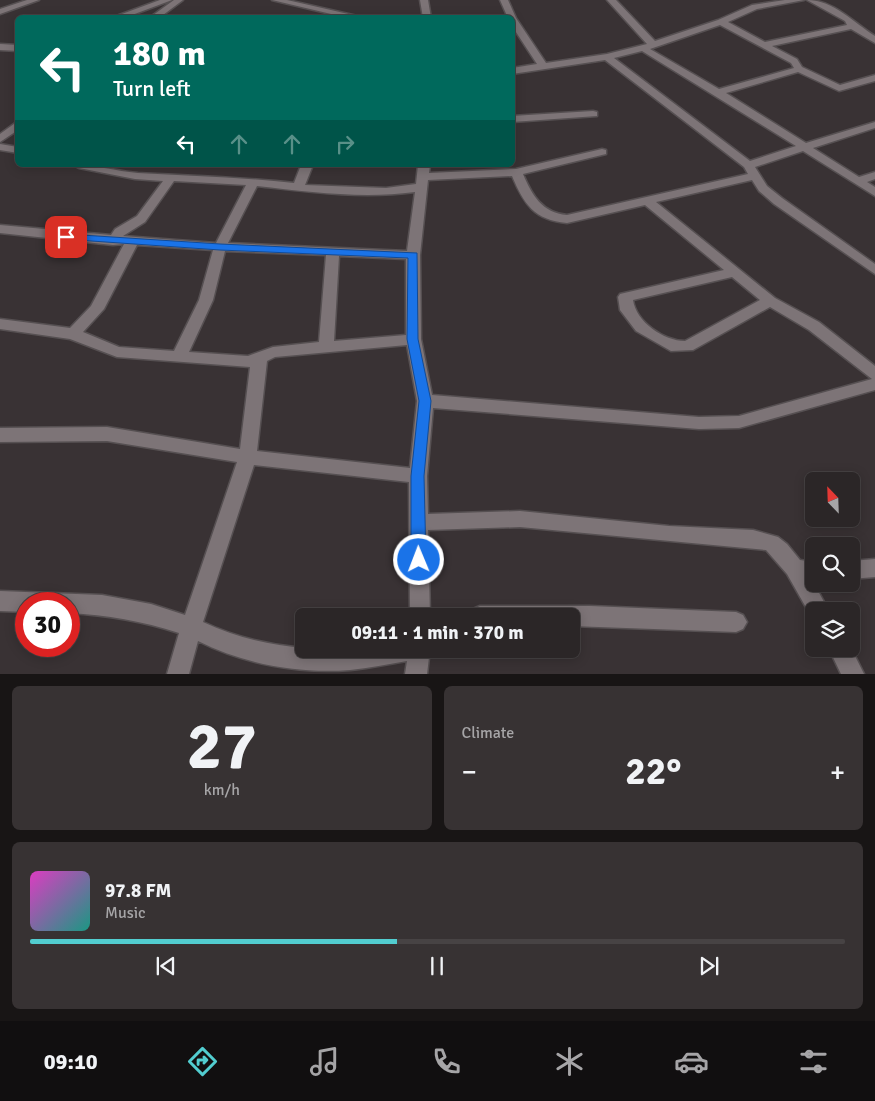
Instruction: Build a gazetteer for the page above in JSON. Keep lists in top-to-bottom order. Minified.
{"north":"top left","page":{"turn":["180 m","Turn left"],"limit":"30","trip":"09:11 · 1 min · 370 m","tile":[["27","km/h"],"Climate"],"heat":["−","22°","+"],"song":["97.8 FM","Music"],"tabs":"09:10"}}
